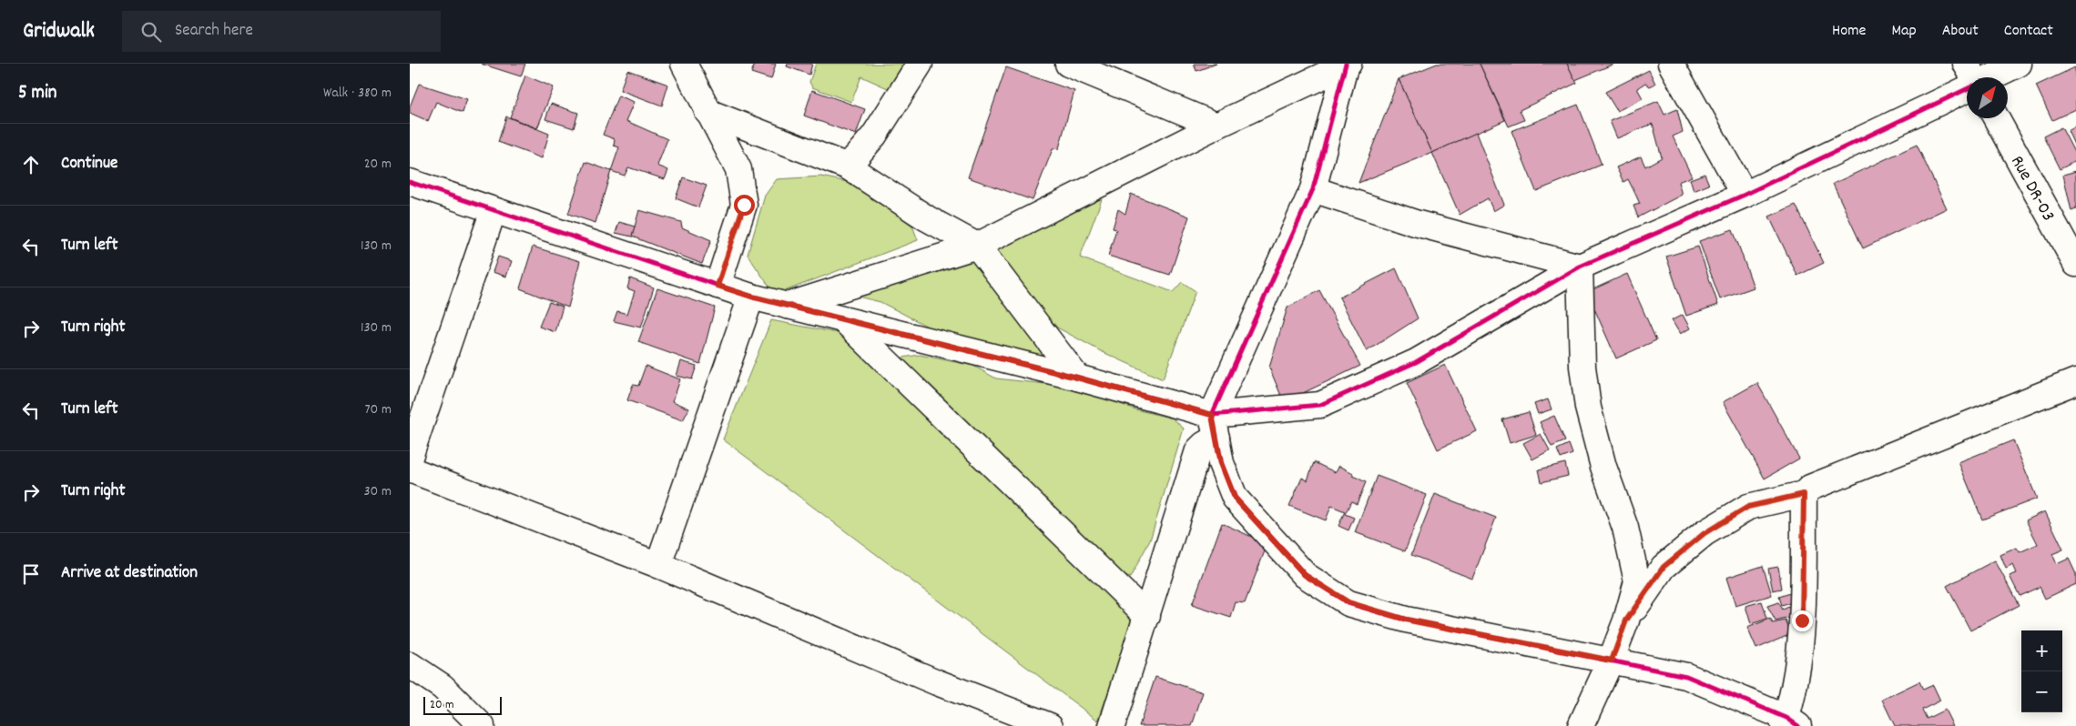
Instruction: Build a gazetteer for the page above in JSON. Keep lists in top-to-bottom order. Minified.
{"streets":{"street":["Rue DR-03"]},"scale_bar":"20 m","north":"top right","page":{"header":"Gridwalk","search":"Search here","nav":["Home","Map","About","Contact"],"heading":["5 min","Walk · 380 m"],"list":[["Continue","20 m"],["Turn left","130 m"],["Turn right","130 m"],["Turn left","70 m"],["Turn right","30 m"],"Arrive at destination"],"map_buttons":["+","−"],"scale":"20 m"}}
